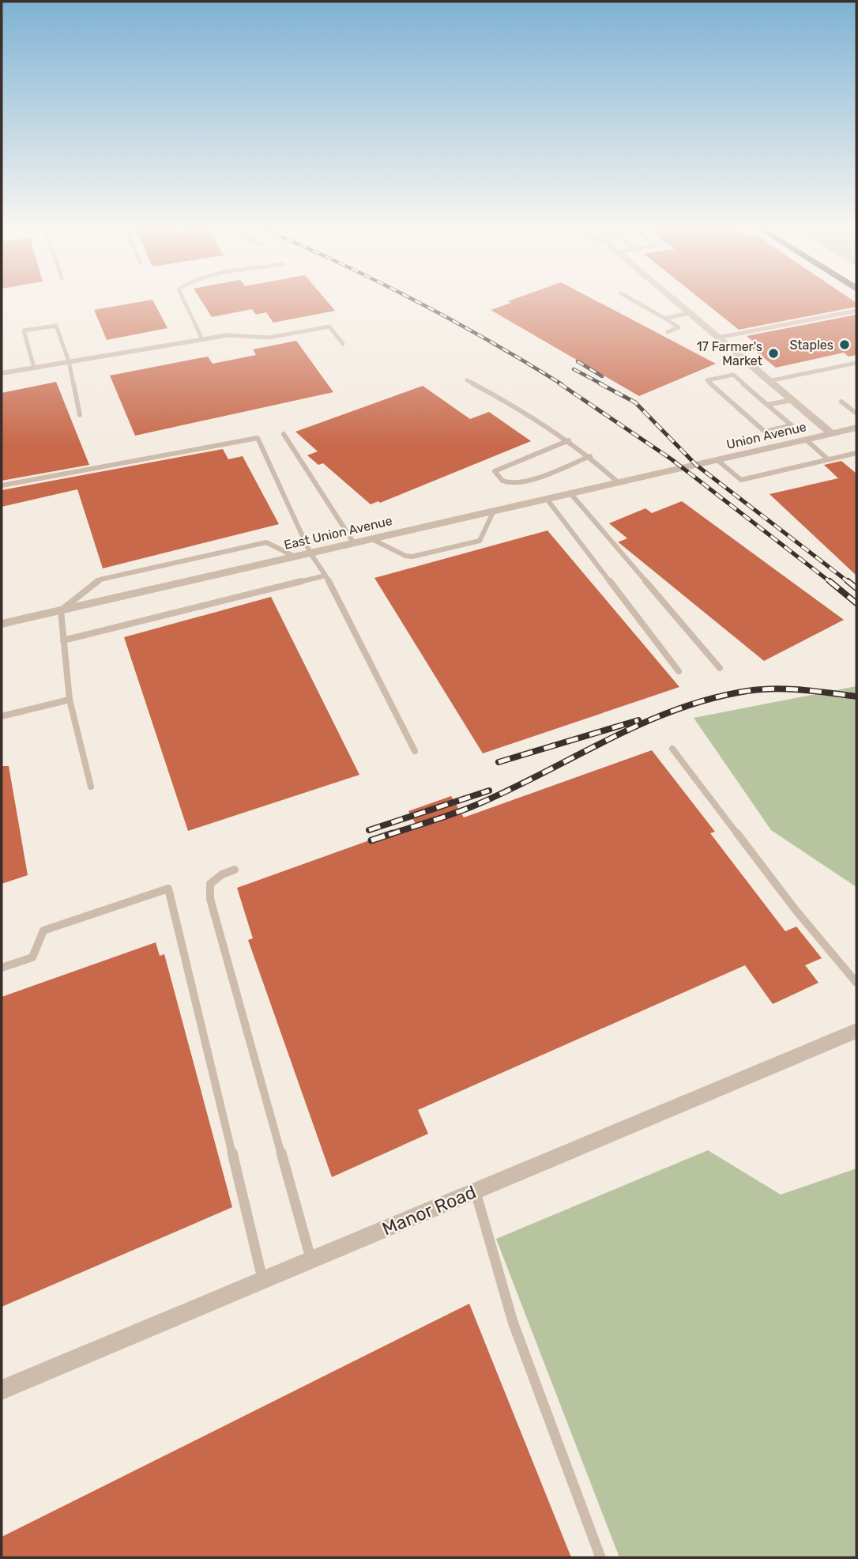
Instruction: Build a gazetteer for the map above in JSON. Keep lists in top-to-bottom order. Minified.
{"streets":{"street":["Union Avenue","East Union Avenue","Manor Road"]},"crossings":[["Union Avenue","East Union Avenue"]],"places":["Staples","17 Farmer's Market"]}
